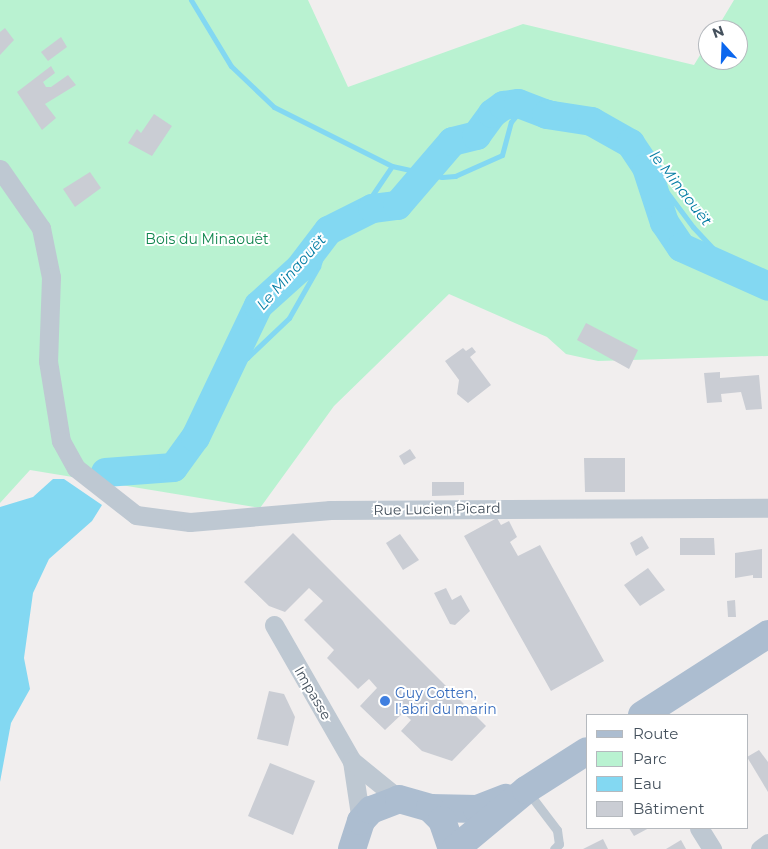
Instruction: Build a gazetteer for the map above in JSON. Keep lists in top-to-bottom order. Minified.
{"streets":{"street":["Rue Lucien Picard","Impasse"]},"water":["le Minaouët","Le Minaouët"],"parks":["Bois du Minaouët"],"places":["Guy Cotten, l'abri du marin"],"legend":["Route","Parc","Eau","Bâtiment"],"north":"top"}
